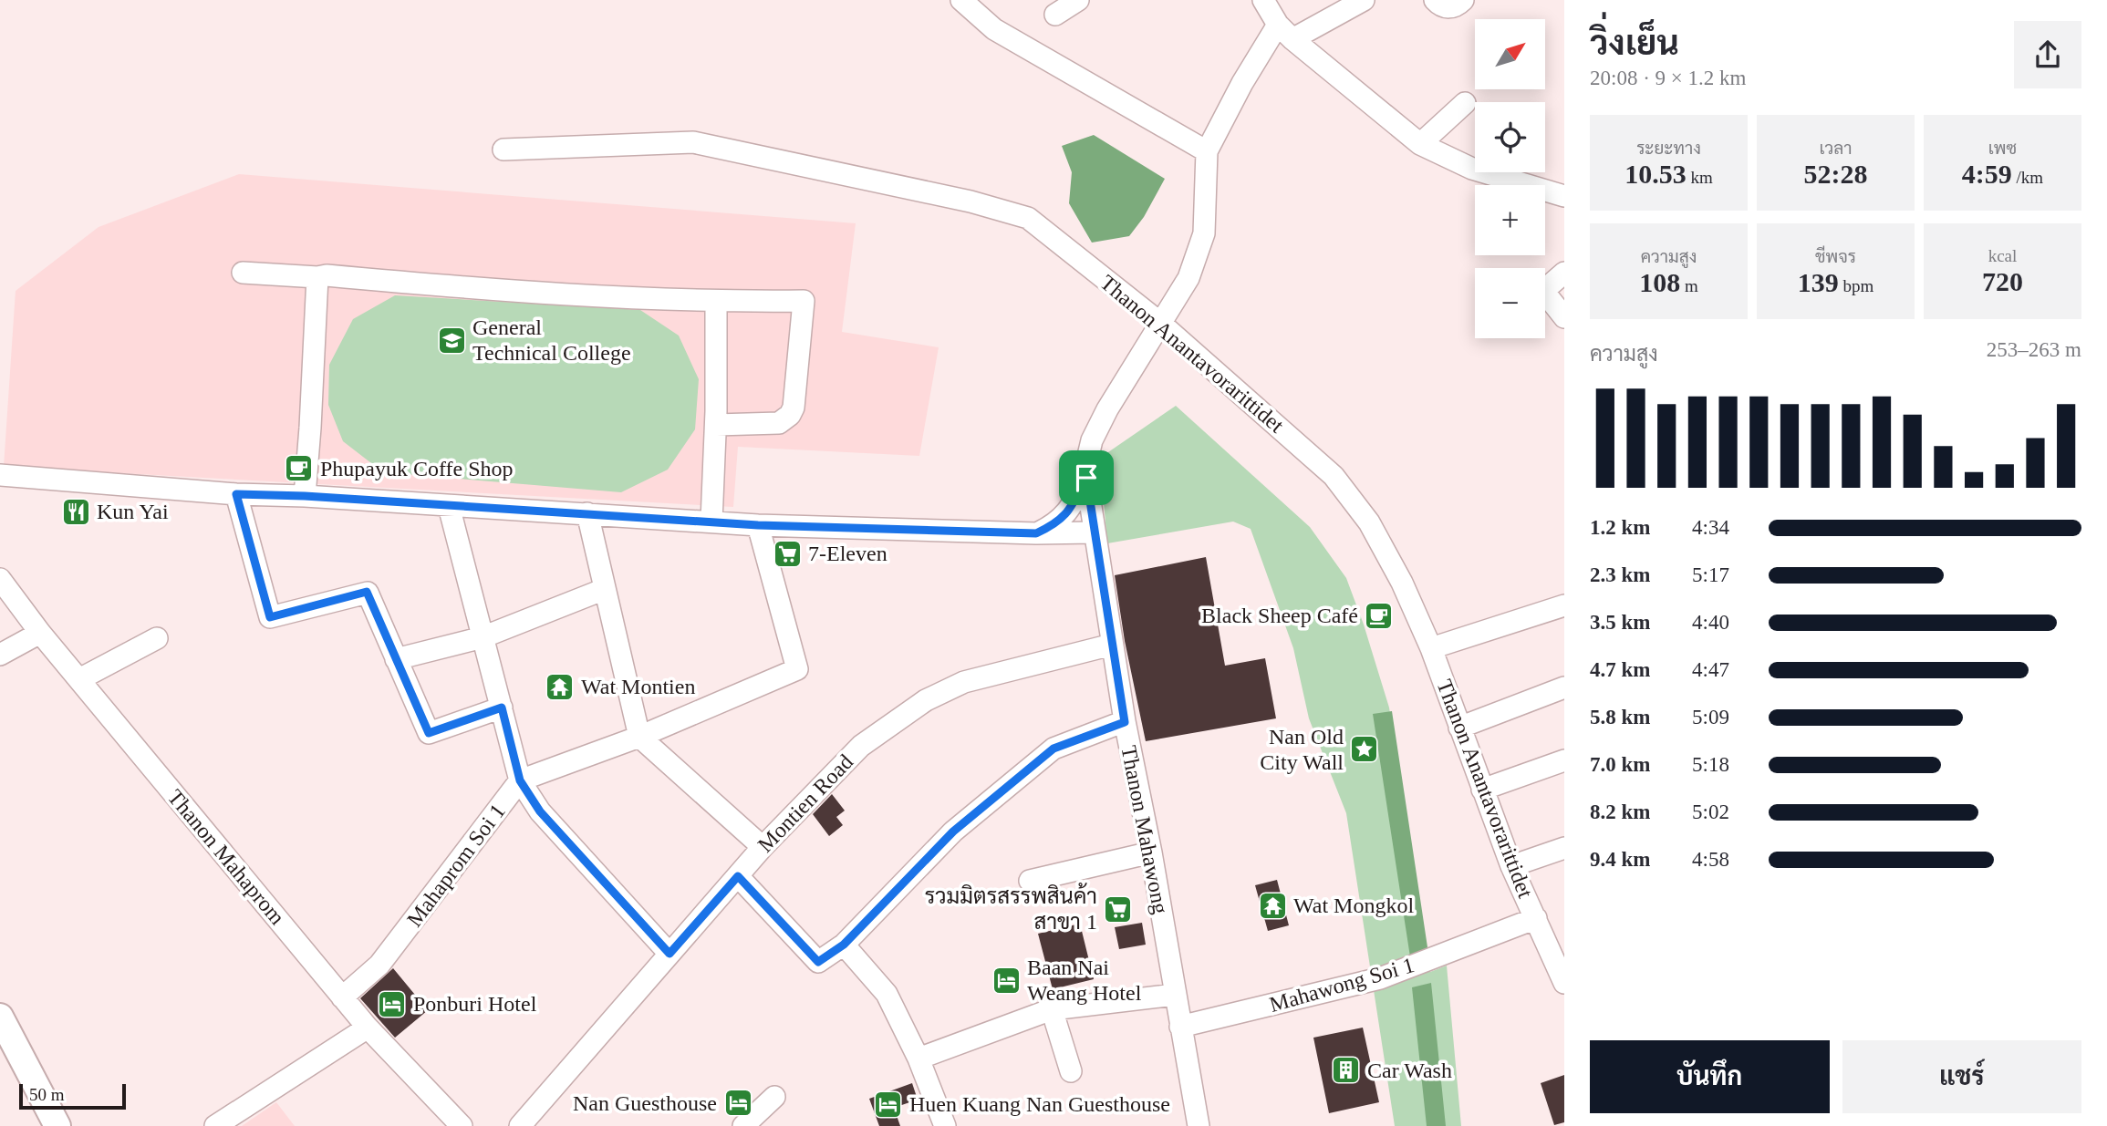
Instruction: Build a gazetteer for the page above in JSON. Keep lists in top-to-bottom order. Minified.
{"streets":{"street":["Thanon Anantavorarittidet","Montien Road","Thanon Mahawong","Thanon Mahaprom","Mahaprom Soi 1","Mahawong Soi 1"]},"crossings":[["Thanon Anantavorarittidet","Thanon Mahawong"],["Thanon Anantavorarittidet","Mahawong Soi 1"],["Montien Road","Thanon Mahawong"],["Thanon Mahawong","Mahawong Soi 1"],["Thanon Mahaprom","Mahaprom Soi 1"]],"places":{"school or university":["General Technical College"],"cafe":["Phupayuk Coffe Shop","Black Sheep Café"],"restaurant":["Kun Yai"],"supermarket":["7-Eleven","รวมมิตรสรรพสินค้า สาขา 1"],"temple":["Wat Montien","Wat Mongkol"],"place":["Nan Old City Wall"],"hotel":["Baan Nai Weang Hotel","Ponburi Hotel","Nan Guesthouse","Huen Kuang Nan Guesthouse"],"building":["Car Wash"]},"scale_bar":"50 m","north":"top right","page":{"heading":["วิ่งเย็น","20:08 · 9 × 1.2 km"],"map_buttons":["+","−"],"stats":[["ระยะทาง","10.53 km"],["เวลา","52:28"],["เพซ","4:59 /km"],["ความสูง","108 m"],["ชีพจร","139 bpm"],["kcal","720"]],"chart":["ความสูง","253–263 m"],"list":[{"name":"1.2 km","note":"4:34"},{"name":"2.3 km","note":"5:17"},{"name":"3.5 km","note":"4:40"},{"name":"4.7 km","note":"4:47"},{"name":"5.8 km","note":"5:09"},{"name":"7.0 km","note":"5:18"},{"name":"8.2 km","note":"5:02"},{"name":"9.4 km","note":"4:58"}],"buttons":["บันทึก","แชร์"],"scale":"50 m"}}
